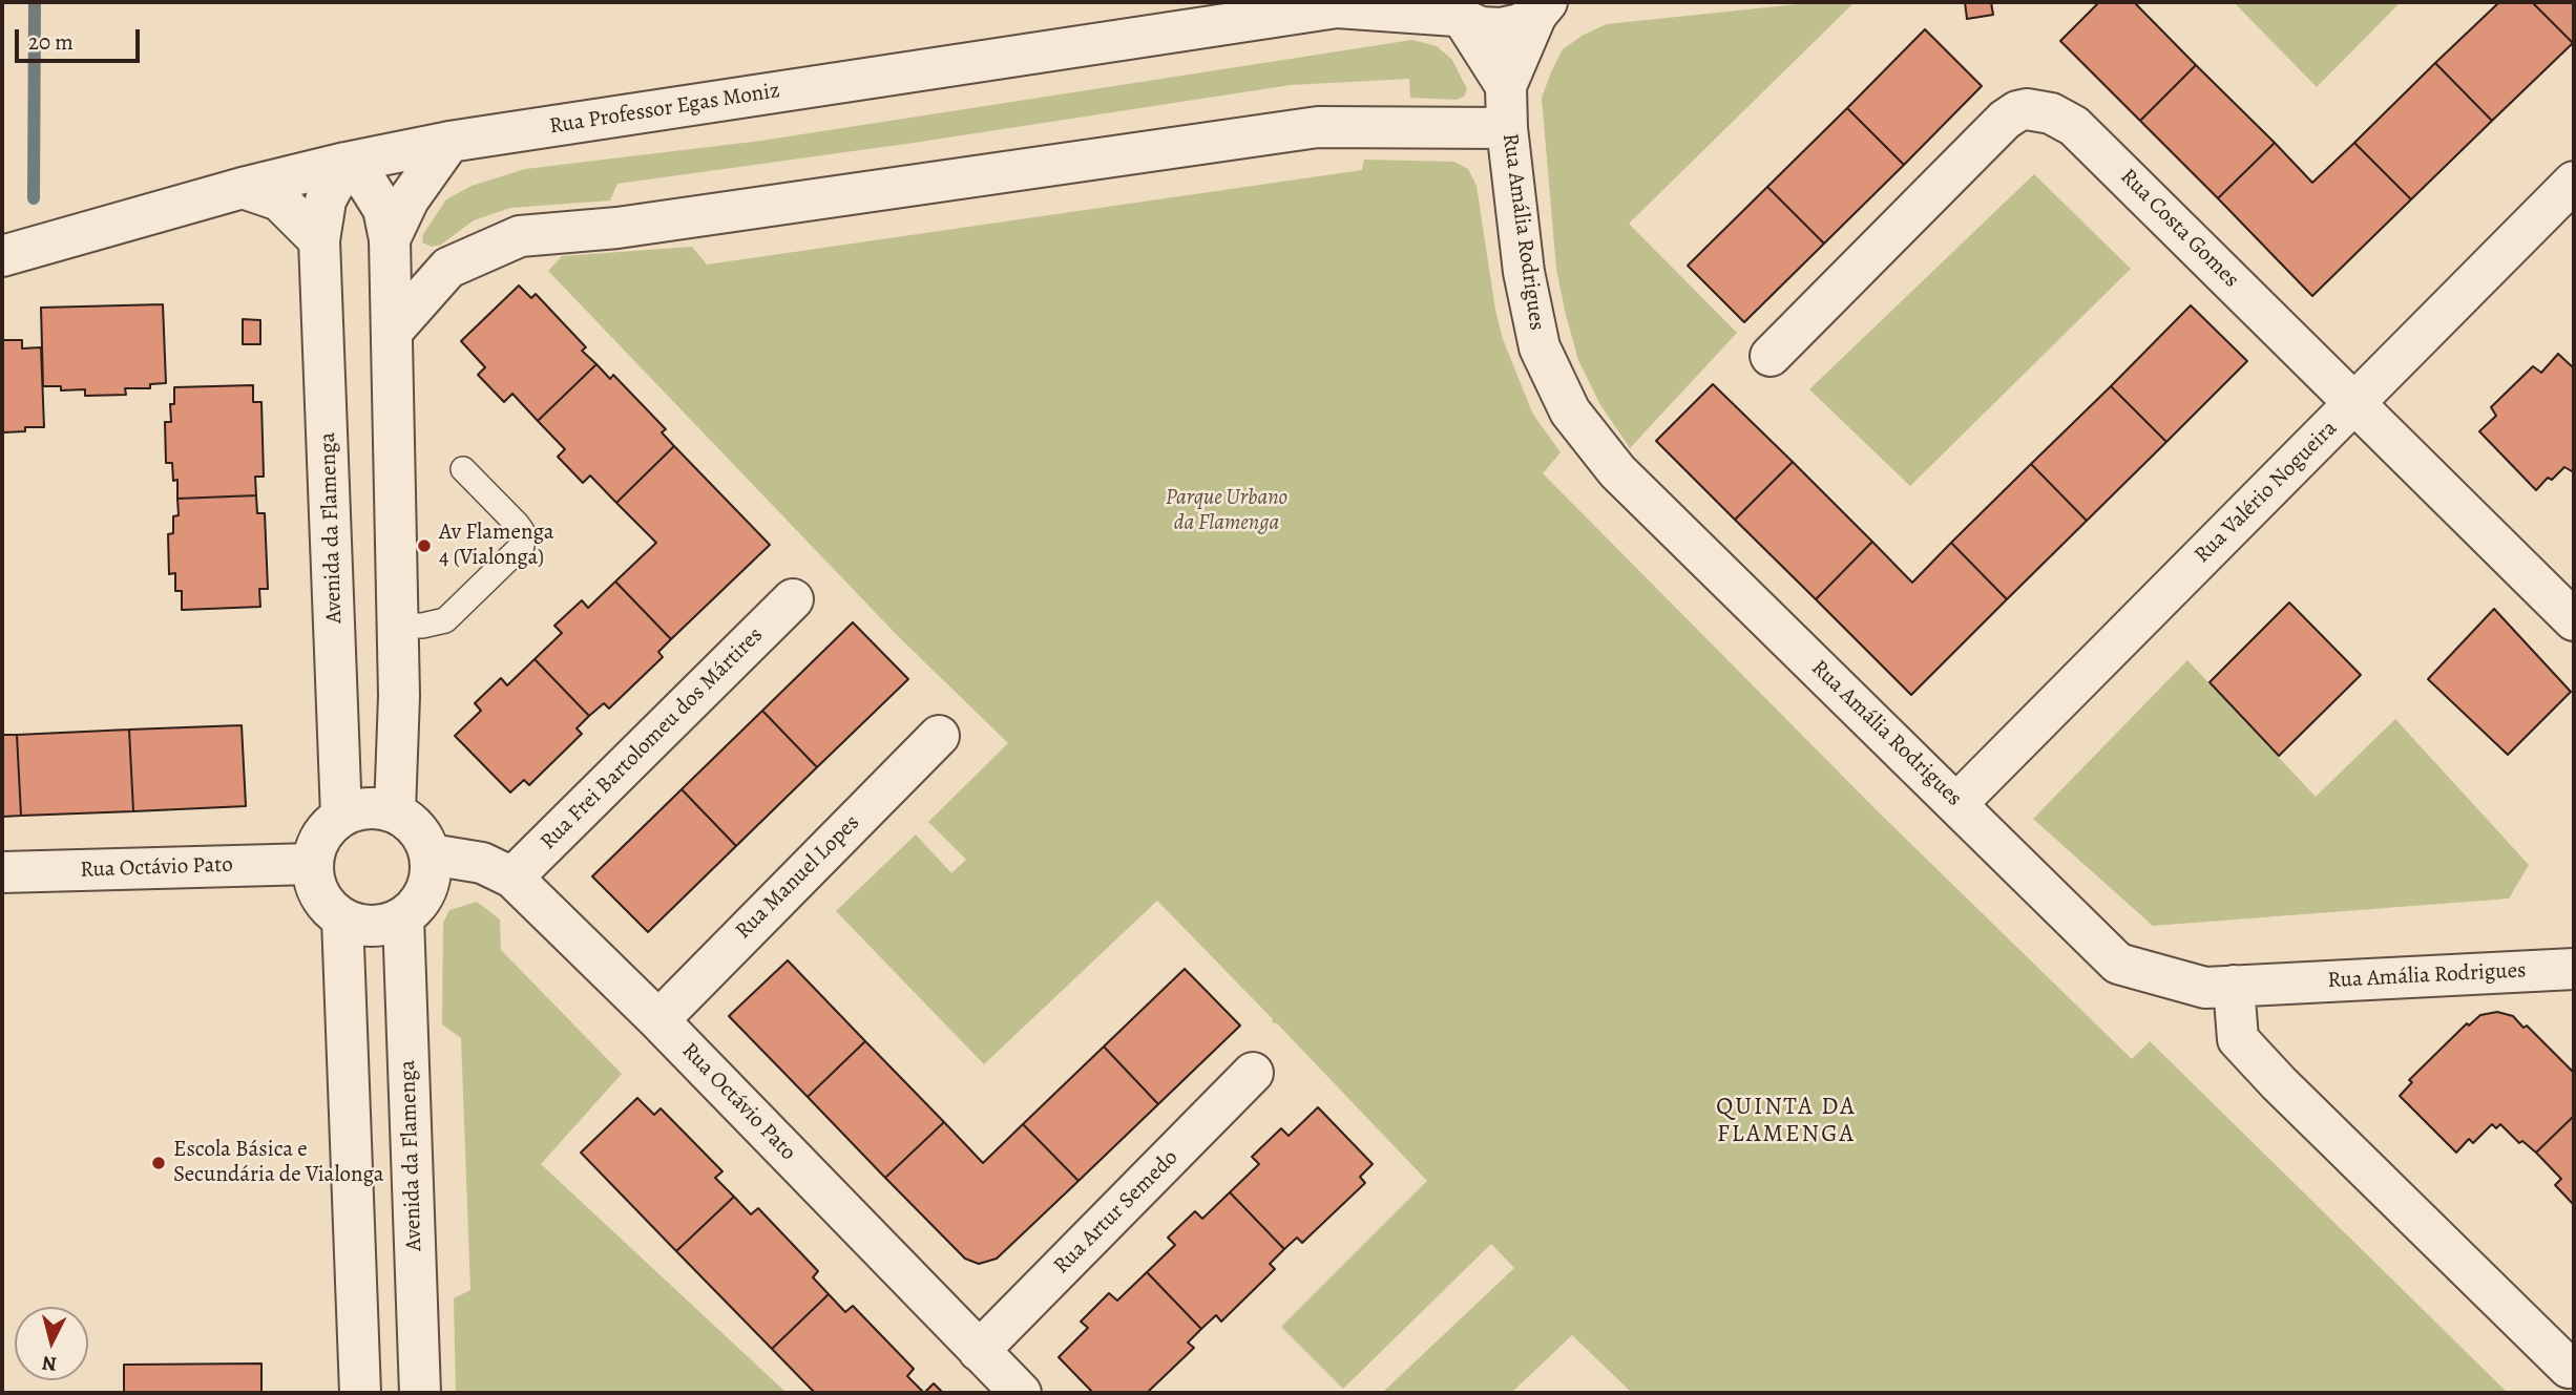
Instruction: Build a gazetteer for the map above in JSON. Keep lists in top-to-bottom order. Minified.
{"streets":{"street":["Rua Professor Egas Moniz","Rua Costa Gomes","Rua Amália Rodrigues","Rua Valério Nogueira","Avenida da Flamenga","Rua Frei Bartolomeu dos Mártires","Rua Octávio Pato","Rua Manuel Lopes","Rua Artur Semedo"]},"crossings":[["Rua Professor Egas Moniz","Rua Amália Rodrigues"],["Rua Professor Egas Moniz","Avenida da Flamenga"],["Rua Costa Gomes","Rua Valério Nogueira"],["Rua Amália Rodrigues","Rua Valério Nogueira"],["Avenida da Flamenga","Rua Octávio Pato"],["Rua Frei Bartolomeu dos Mártires","Rua Octávio Pato"],["Rua Octávio Pato","Rua Manuel Lopes"],["Rua Octávio Pato","Rua Artur Semedo"]],"districts":["QUINTA DA FLAMENGA"],"parks":["Parque Urbano da Flamenga"],"places":["Av Flamenga 4 (Vialonga)","Escola Básica e Secundária de Vialonga"],"scale_bar":"20 m","north":"bottom"}
